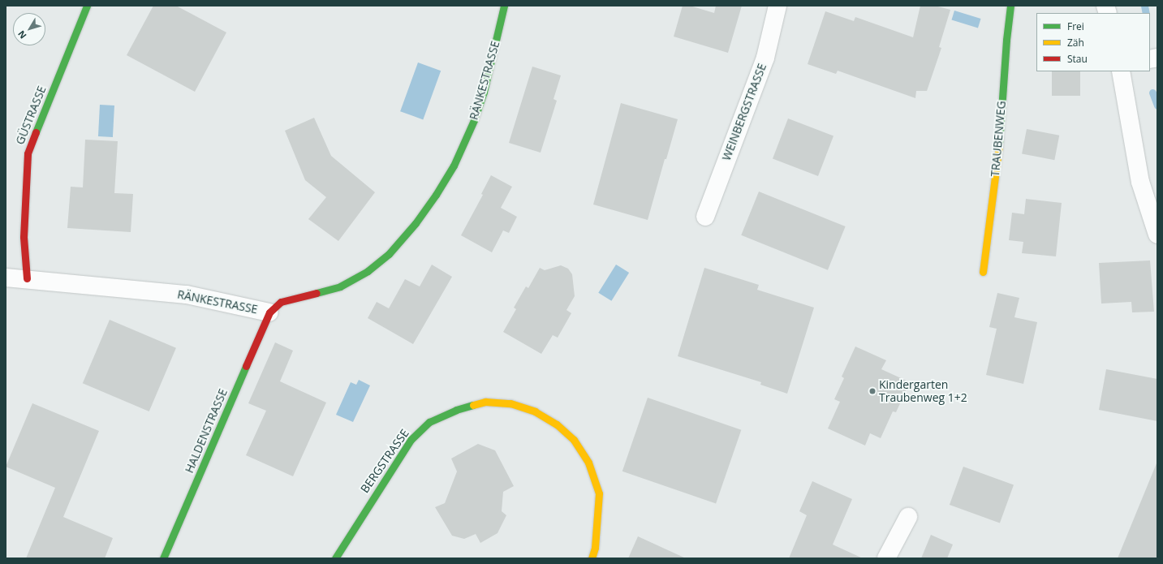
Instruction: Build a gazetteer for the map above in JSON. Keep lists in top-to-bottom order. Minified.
{"streets":{"street":["RÄNKESTRASSE","WEINBERGSTRASSE","GÜSTRASSE","TRAUBENWEG","HALDENSTRASSE","BERGSTRASSE"]},"crossings":[["RÄNKESTRASSE","GÜSTRASSE"],["RÄNKESTRASSE","HALDENSTRASSE"]],"places":["Kindergarten Traubenweg 1+2"],"legend":["Frei","Zäh","Stau"],"north":"bottom left"}
